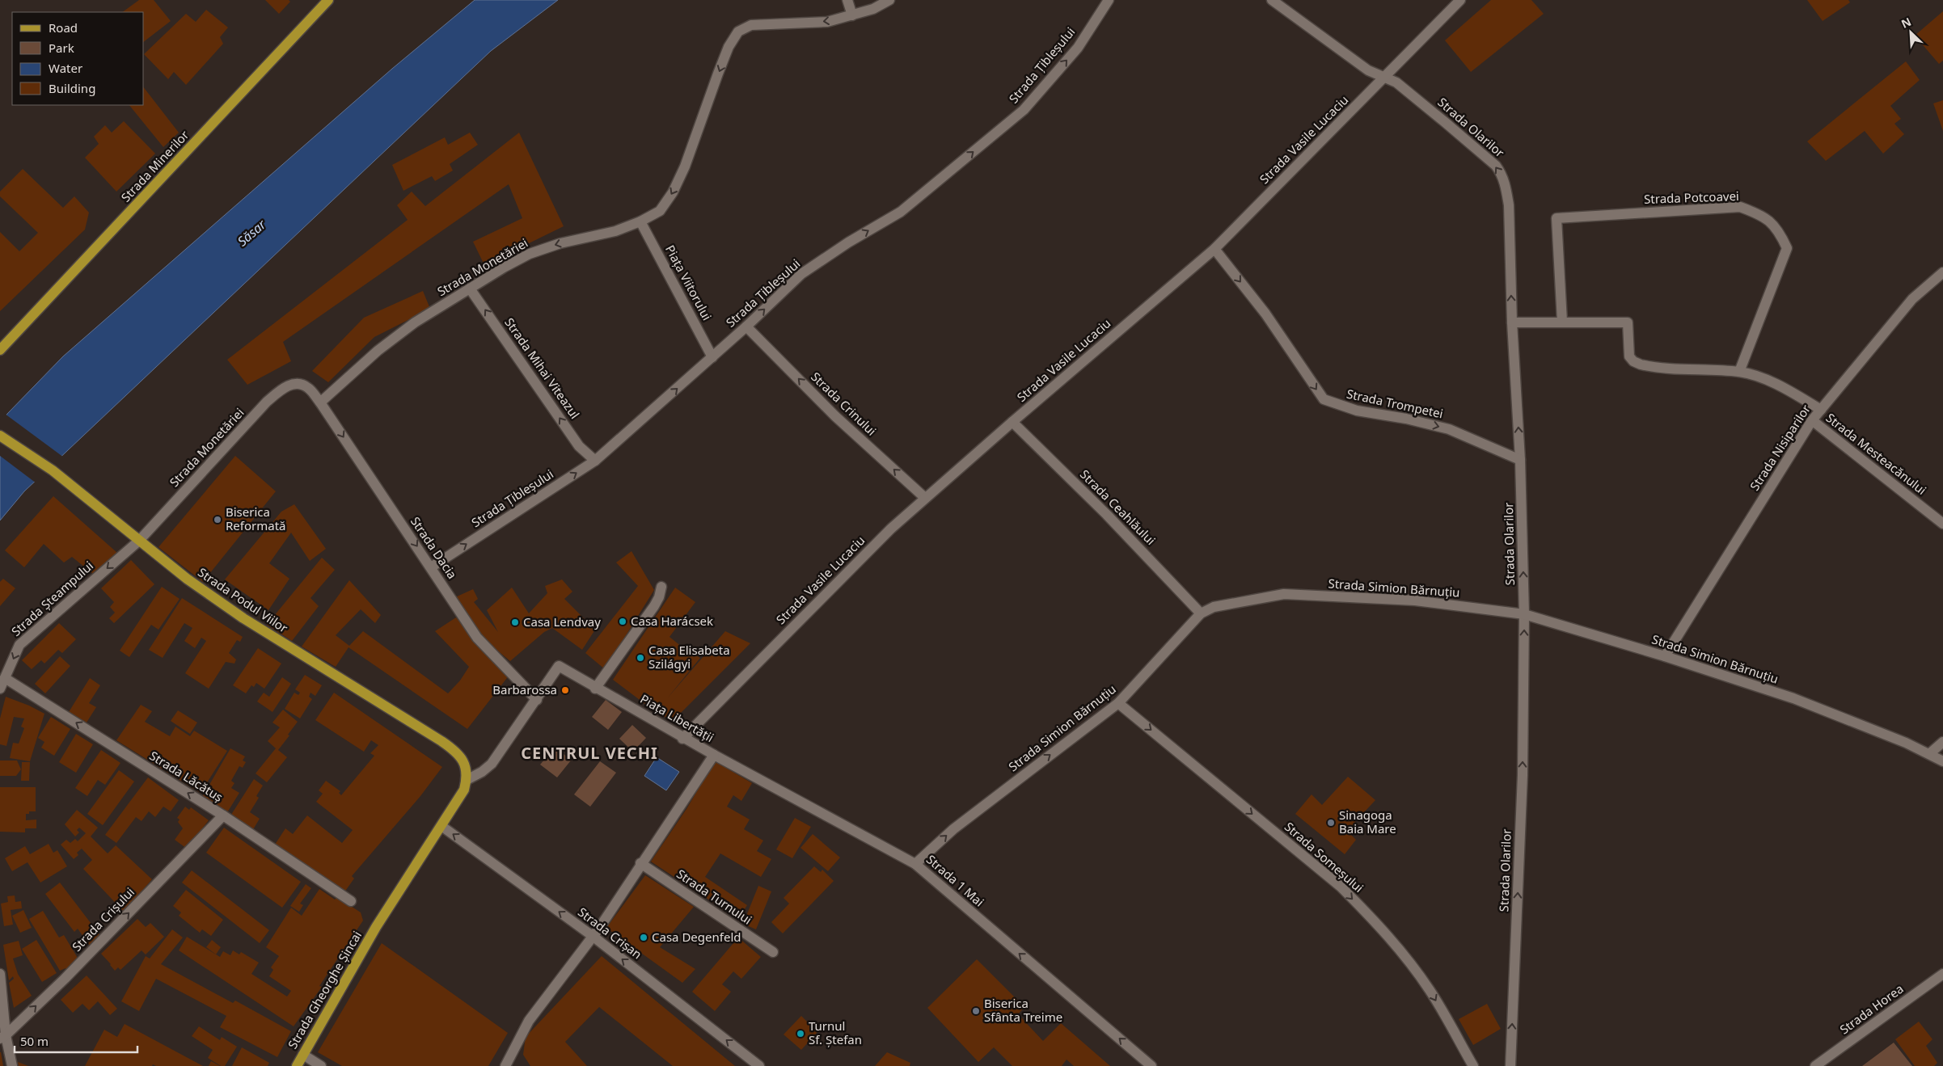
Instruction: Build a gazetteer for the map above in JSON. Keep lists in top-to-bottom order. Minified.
{"streets":{"main road":["Strada Minerilor","Strada Podul Viilor","Strada Gheorghe Șincai"],"street":["Strada Țibleșului","Strada Olarilor","Strada Vasile Lucaciu","Strada Potcoavei","Strada Monetăriei","Piața Viitorului","Strada Mihai Viteazul","Strada Crinului","Strada Trompetei","Strada Nisiparilor","Strada Mesteacănului","Strada Ceahlăului","Strada Dacia","Strada Simion Bărnuțiu","Strada Șteampului","Piața Libertății","Strada Lăcătuș","Strada Someșului","Strada 1 Mai","Strada Turnului","Strada Crișului","Strada Crișan","Strada Horea"]},"crossings":[["Strada Țibleșului","Piața Viitorului"],["Strada Țibleșului","Strada Mihai Viteazul"],["Strada Țibleșului","Strada Crinului"],["Strada Țibleșului","Strada Dacia"],["Strada Olarilor","Strada Vasile Lucaciu"],["Strada Olarilor","Strada Trompetei"],["Strada Olarilor","Strada Simion Bărnuțiu"],["Strada Vasile Lucaciu","Strada Crinului"],["Strada Vasile Lucaciu","Strada Trompetei"],["Strada Vasile Lucaciu","Strada Ceahlăului"],["Strada Vasile Lucaciu","Piața Libertății"],["Strada Monetăriei","Piața Viitorului"],["Strada Monetăriei","Strada Mihai Viteazul"],["Strada Monetăriei","Strada Dacia"],["Strada Monetăriei","Strada Șteampului"],["Strada Monetăriei","Strada Podul Viilor"],["Strada Nisiparilor","Strada Mesteacănului"],["Strada Nisiparilor","Strada Simion Bărnuțiu"],["Strada Ceahlăului","Strada Simion Bărnuțiu"],["Strada Dacia","Piața Libertății"],["Strada Simion Bărnuțiu","Strada Someșului"],["Strada Simion Bărnuțiu","Strada 1 Mai"],["Strada Șteampului","Strada Podul Viilor"],["Strada Șteampului","Strada Lăcătuș"],["Strada Podul Viilor","Piața Libertății"],["Strada Podul Viilor","Strada Gheorghe Șincai"],["Piața Libertății","Strada 1 Mai"],["Piața Libertății","Strada Turnului"],["Piața Libertății","Strada Crișan"],["Piața Libertății","Strada Gheorghe Șincai"],["Strada Lăcătuș","Strada Crișului"],["Strada Crișan","Strada Gheorghe Șincai"]],"one_way":["Strada Țibleșului","Strada Olarilor","Strada Monetăriei","Strada Mihai Viteazul","Strada Crinului","Strada Trompetei","Strada Dacia","Strada Șteampului","Strada Lăcătuș","Strada Someșului","Strada 1 Mai","Strada Crișului","Strada Crișan"],"districts":["CENTRUL VECHI"],"water":["Săsar"],"places":["Biserica Reformată","Casa Harácsek","Casa Lendvay","Casa Elisabeta Szilágyi","Barbarossa","Sinagoga Baia Mare","Casa Degenfeld","Biserica Sfânta Treime","Turnul Sf. Ștefan"],"legend":["Road","Park","Water","Building"],"scale_bar":"50 m","north":"top left"}
